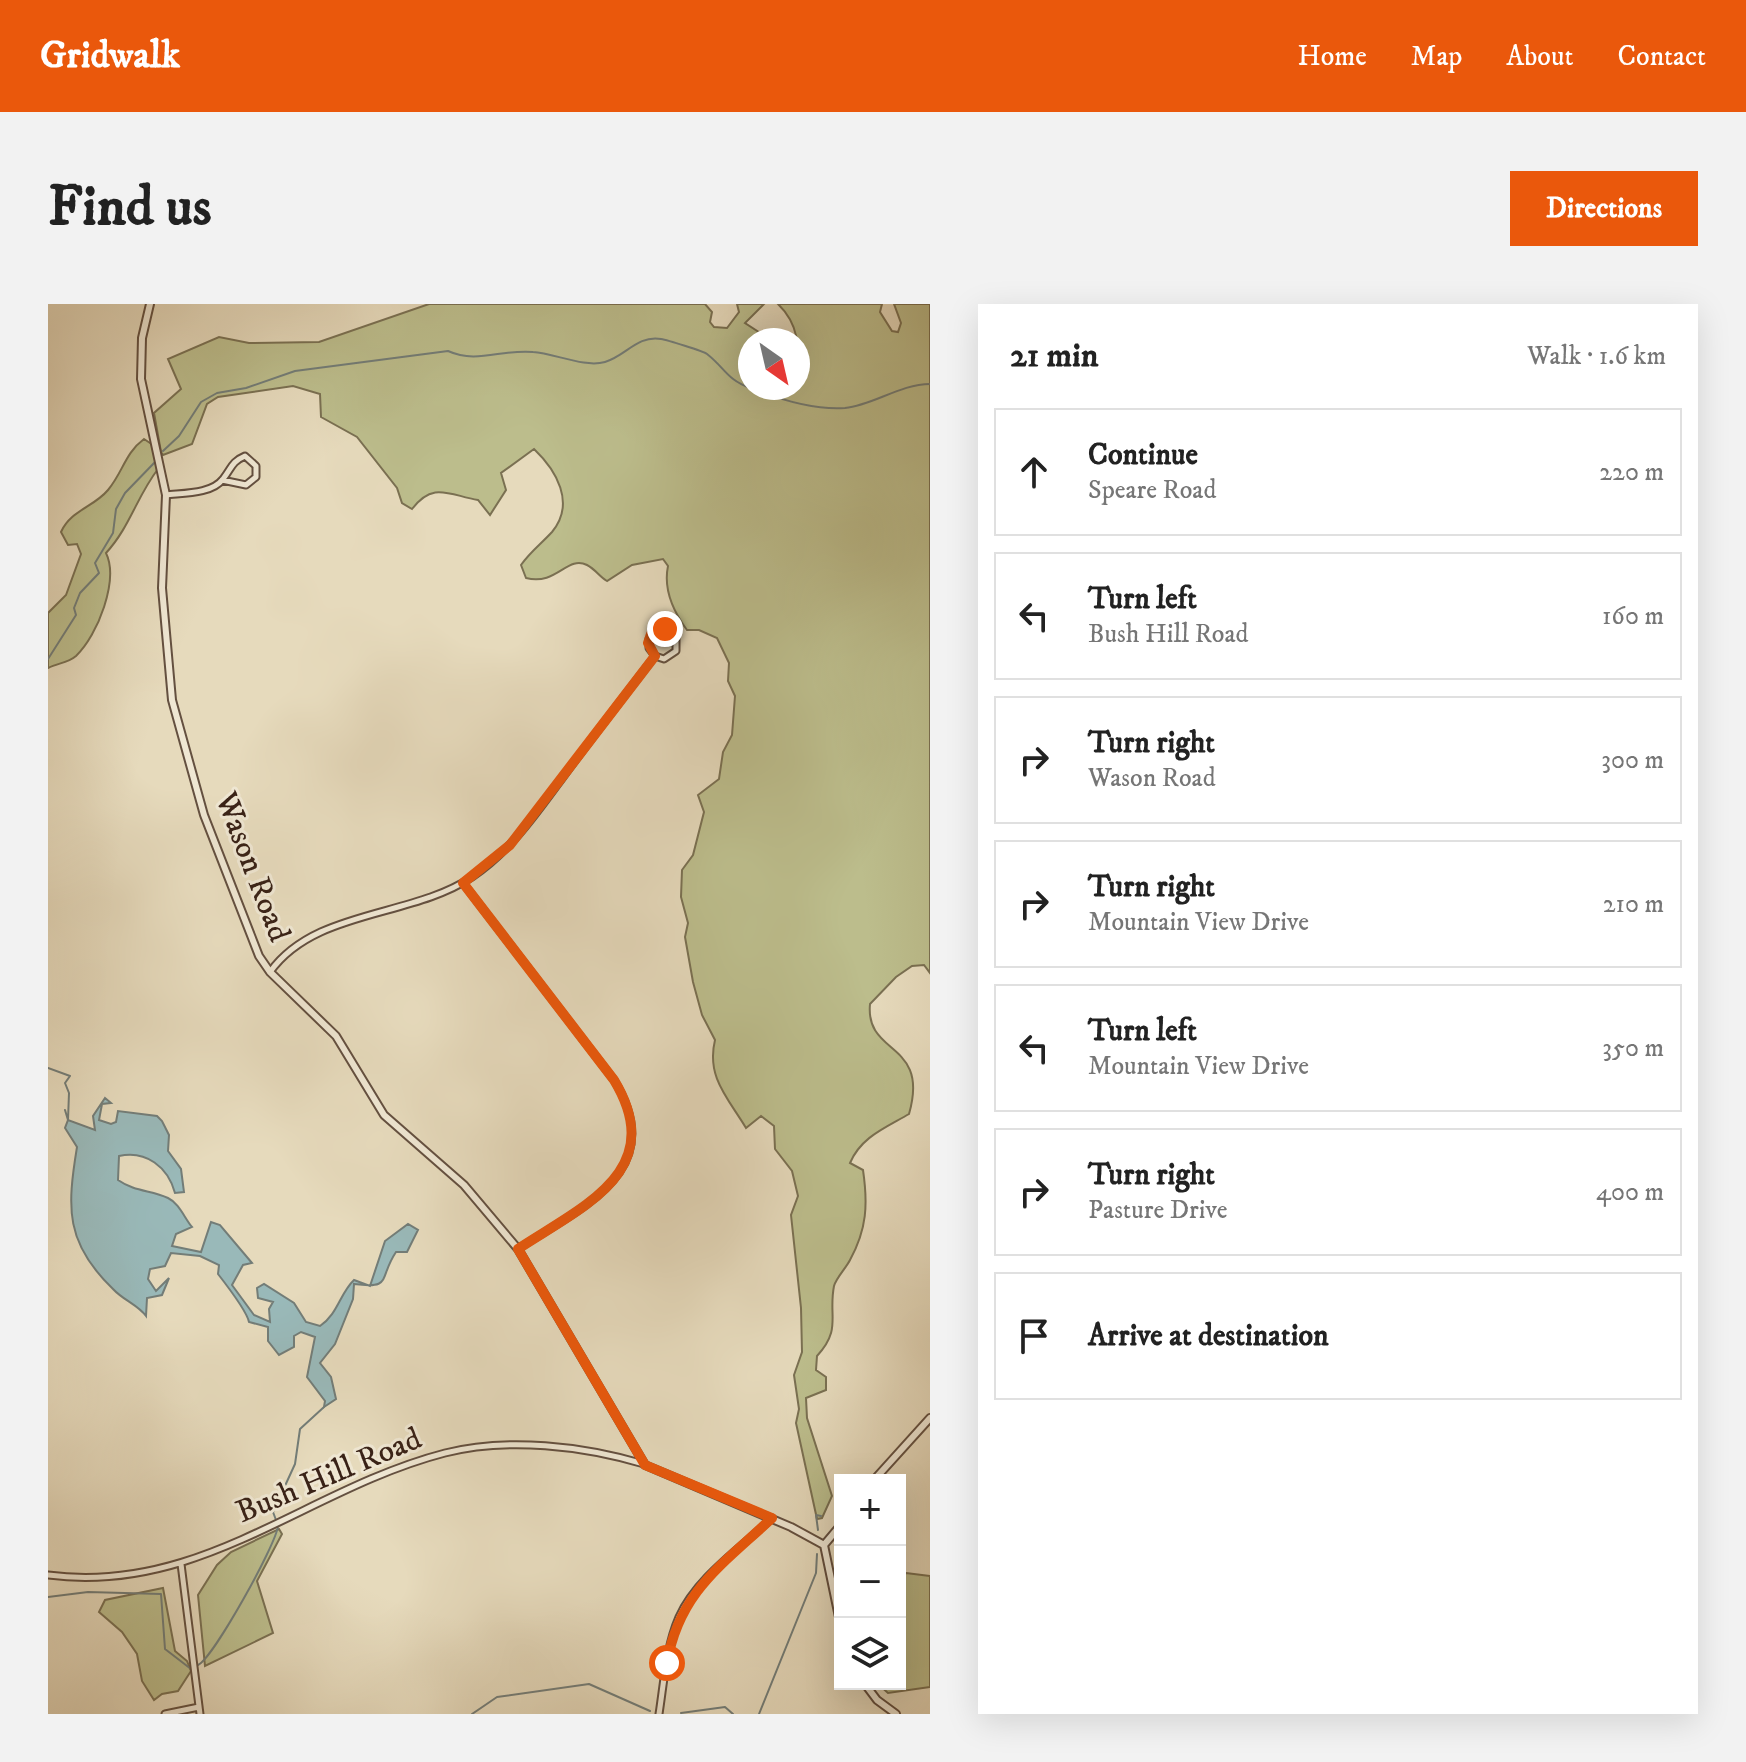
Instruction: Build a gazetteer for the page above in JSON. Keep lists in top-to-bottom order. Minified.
{"streets":{"street":["Wason Road","Bush Hill Road"]},"crossings":[["Wason Road","Bush Hill Road"]],"north":"bottom right","page":{"header":"Gridwalk","nav":["Home","Map","About","Contact"],"buttons":"Directions","title":"Find us","heading":["21 min","Walk · 1.6 km"],"list":[["Continue","Speare Road","220 m"],["Turn left","Bush Hill Road","160 m"],["Turn right","Wason Road","300 m"],["Turn right","Mountain View Drive","210 m"],["Turn left","Mountain View Drive","350 m"],["Turn right","Pasture Drive","400 m"],"Arrive at destination"],"map_buttons":["+","−"]}}
